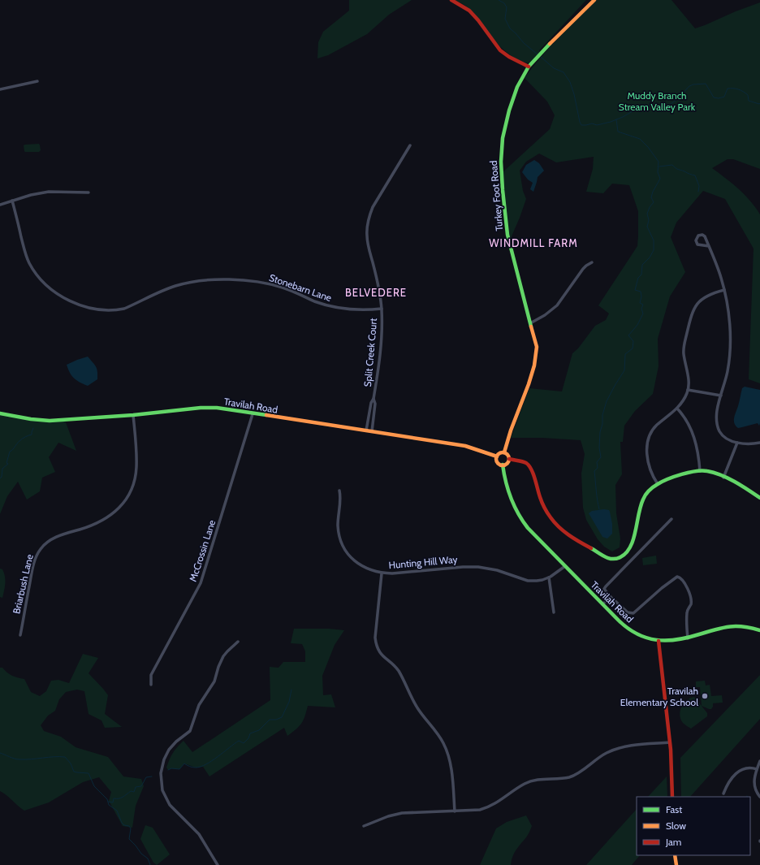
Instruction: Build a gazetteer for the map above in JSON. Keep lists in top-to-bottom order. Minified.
{"streets":{"main road":["Turkey Foot Road","Travilah Road"],"street":["Stonebarn Lane","Split Creek Court","McCrossin Lane","Hunting Hill Way","Briarbush Lane"]},"crossings":[["Turkey Foot Road","Travilah Road"],["Stonebarn Lane","Split Creek Court"],["Split Creek Court","Travilah Road"],["Travilah Road","McCrossin Lane"],["Travilah Road","Hunting Hill Way"],["Travilah Road","Briarbush Lane"]],"districts":["WINDMILL FARM","BELVEDERE"],"parks":["Muddy Branch Stream Valley Park"],"places":["Travilah Elementary School"],"legend":["Fast","Slow","Jam"]}
